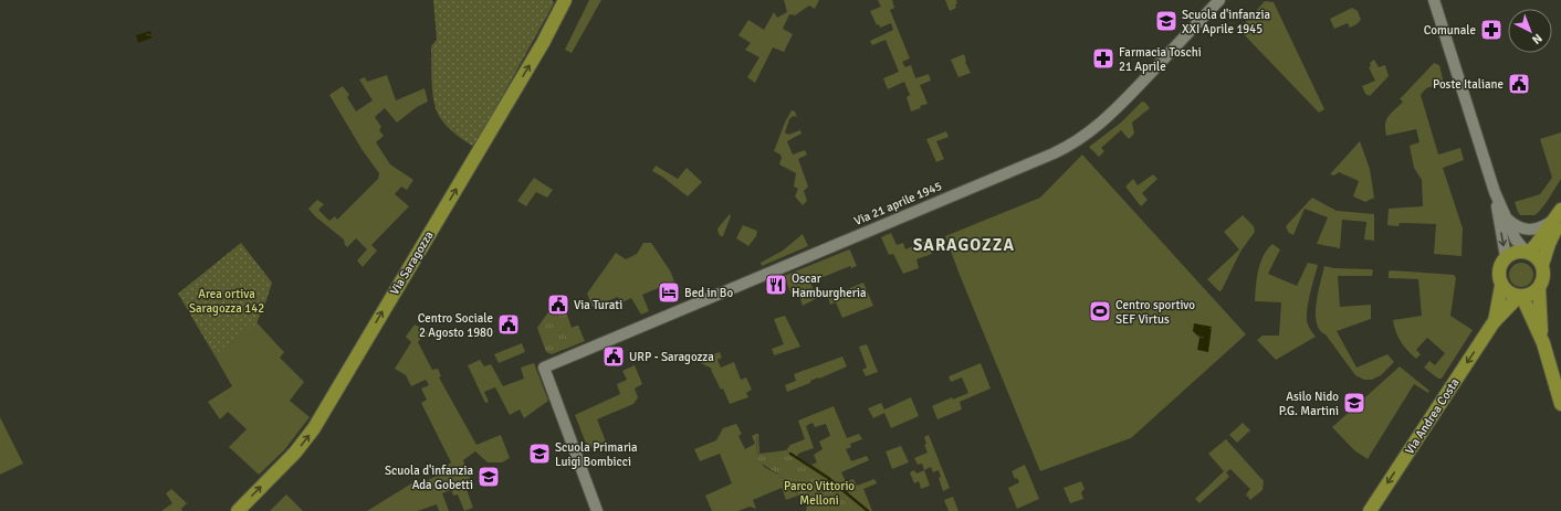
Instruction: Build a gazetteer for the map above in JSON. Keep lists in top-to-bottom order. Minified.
{"streets":{"main road":["Via Saragozza","Via Andrea Costa"],"street":["Via 21 aprile 1945"]},"one_way":["Via Saragozza","Via Andrea Costa"],"districts":["SARAGOZZA"],"parks":["Area ortiva Saragozza 142","Parco Vittorio Melloni"],"places":{"school or university":["Scuola d'infanzia XXI Aprile 1945","Asilo Nido P.G. Martini","Scuola Primaria Luigi Bombicci","Scuola d'infanzia Ada Gobetti"],"pharmacy":["Comunale","Farmacia Toschi 21 Aprile"],"public building":["Poste Italiane","Via Turati","Centro Sociale 2 Agosto 1980","URP - Saragozza"],"restaurant":["Oscar Hamburgheria"],"hotel":["Bed in Bo"],"sports":["Centro sportivo SEF Virtus"]},"north":"bottom right"}
